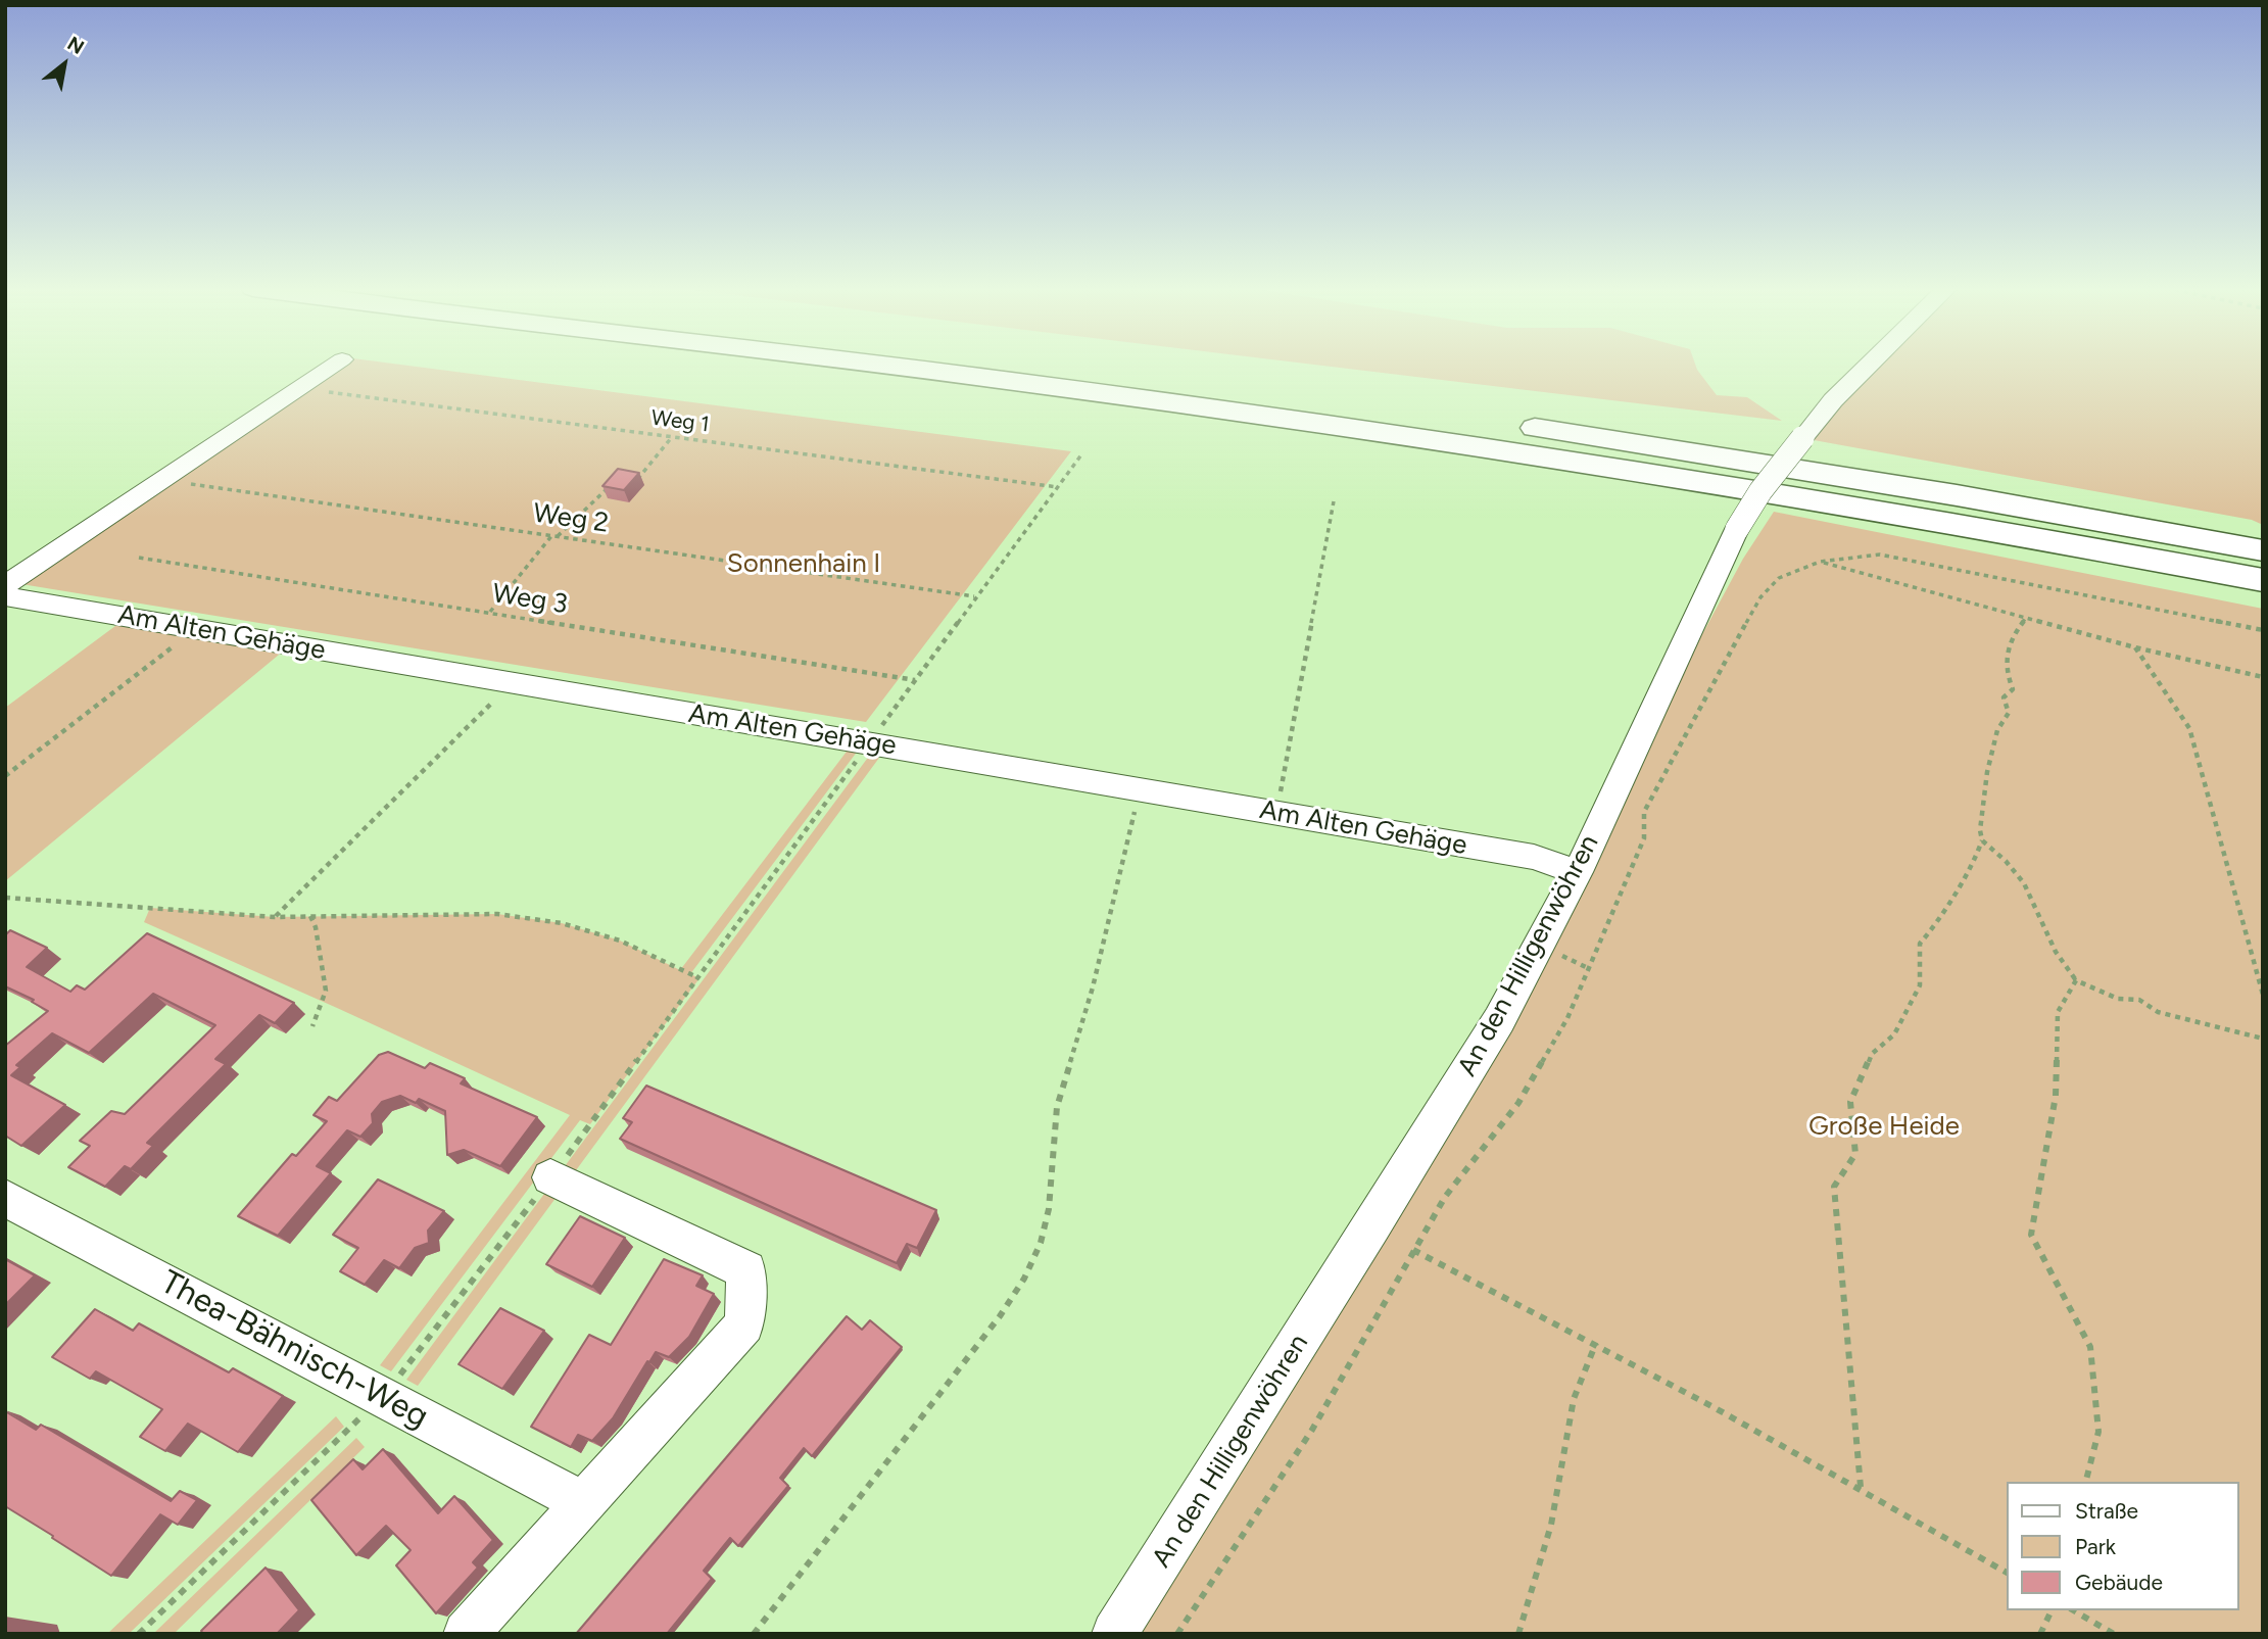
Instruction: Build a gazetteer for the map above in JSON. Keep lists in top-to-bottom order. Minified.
{"streets":{"street":["Am Alten Gehäge","An den Hilligenwöhren","Thea-Bähnisch-Weg"],"path":["Weg 1","Weg 2","Weg 3"]},"crossings":[["Am Alten Gehäge","An den Hilligenwöhren"]],"parks":["Sonnenhain I","Große Heide"],"legend":["Straße","Park","Gebäude"],"north":"top right"}
